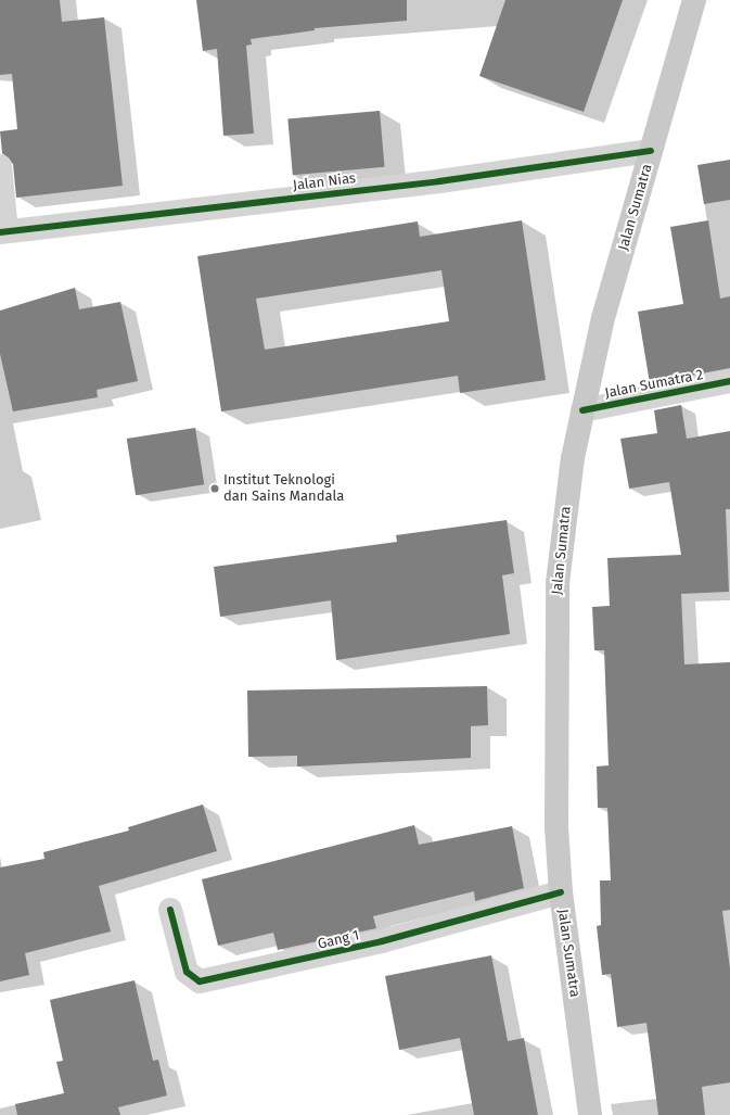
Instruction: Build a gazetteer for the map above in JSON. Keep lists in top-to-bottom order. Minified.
{"streets":{"main road":["Jalan Sumatra"],"street":["Jalan Nias","Jalan Sumatra 2","Gang 1"]},"crossings":[["Jalan Nias","Jalan Sumatra"],["Jalan Sumatra","Jalan Sumatra 2"],["Jalan Sumatra","Gang 1"]],"places":["Institut Teknologi dan Sains Mandala"]}
